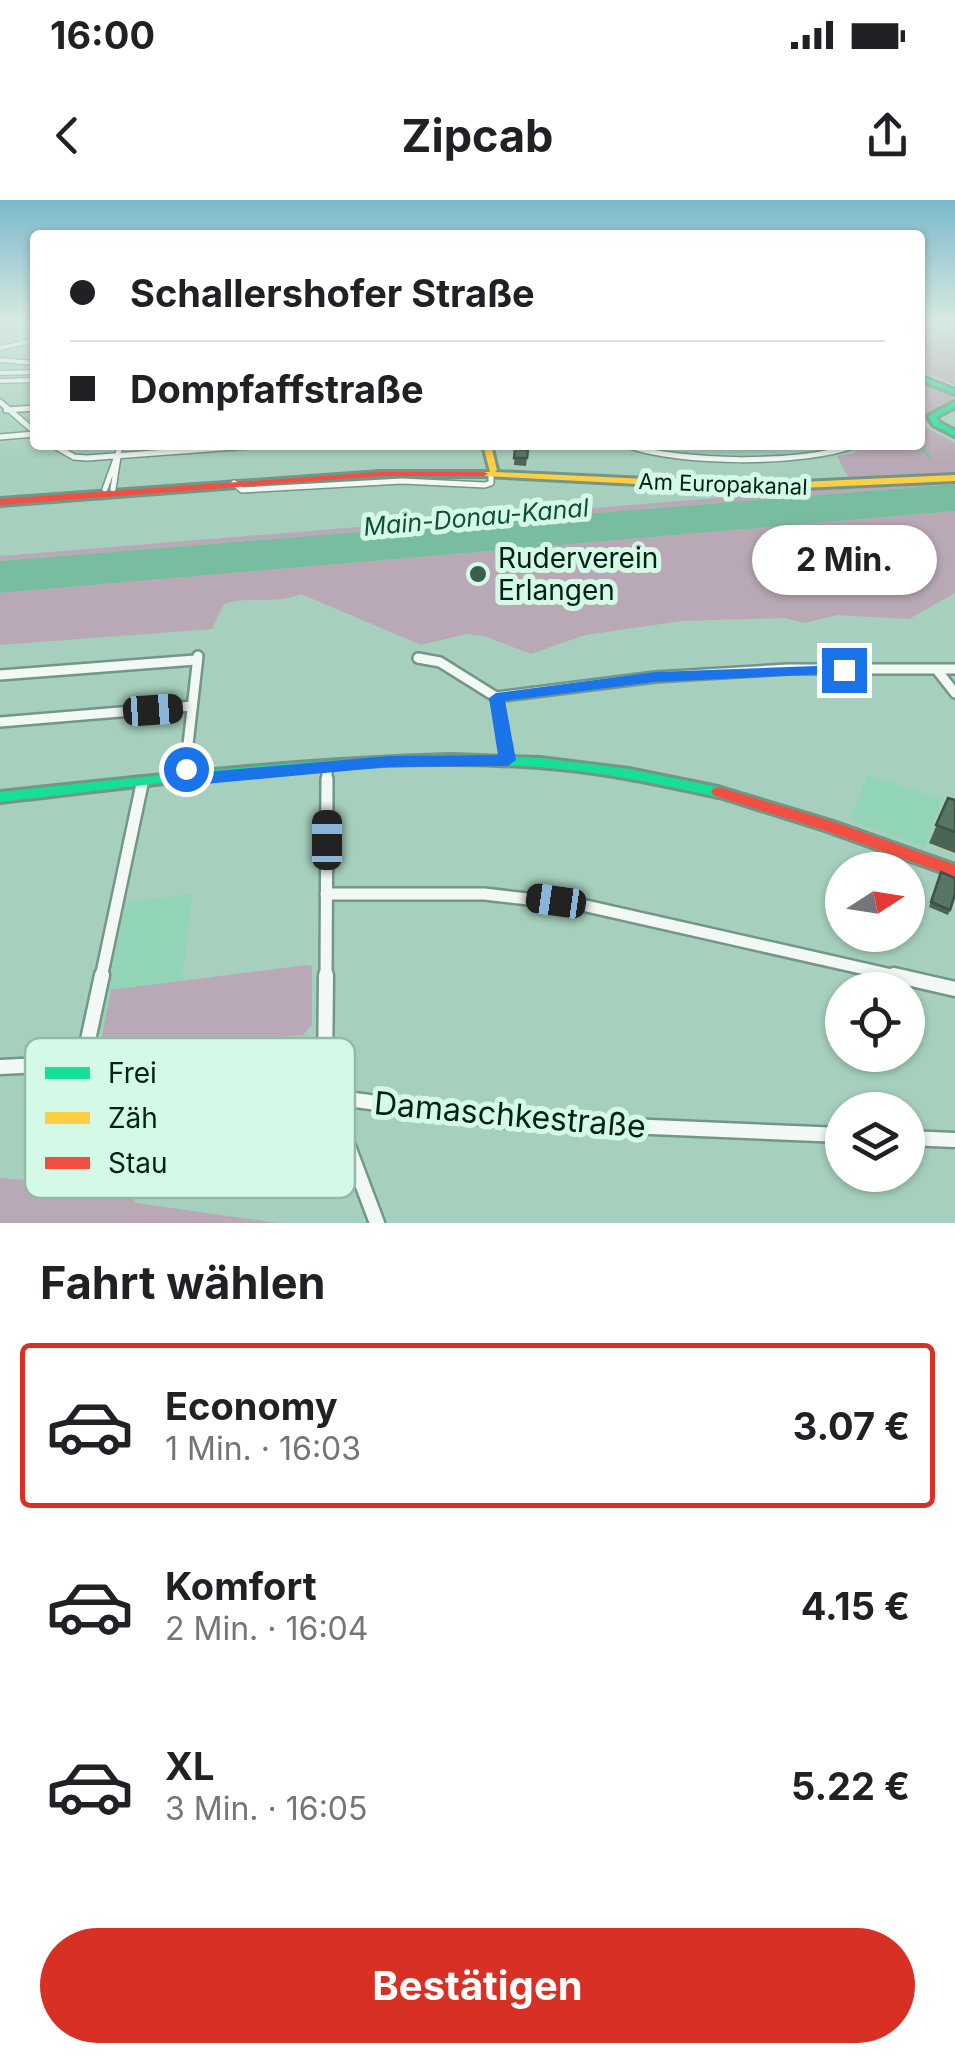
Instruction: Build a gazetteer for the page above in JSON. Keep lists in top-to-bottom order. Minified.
{"streets":{"main road":["Am Europakanal"],"street":["Damaschkestraße"]},"water":["Main-Donau-Kanal"],"places":["Ruderverein Erlangen"],"legend":["Frei","Zäh","Stau"],"north":"right","page":{"status":"16:00","header":"Zipcab","banner":["Schallershofer Straße","Dompfaffstraße"],"bubble":"2 Min.","heading":"Fahrt wählen","list":[{"name":"Economy","note":"1 Min. · 16:03","value":"3.07 €"},{"name":"Komfort","note":"2 Min. · 16:04","value":"4.15 €"},{"name":"XL","note":"3 Min. · 16:05","value":"5.22 €"}],"buttons":"Bestätigen"}}
